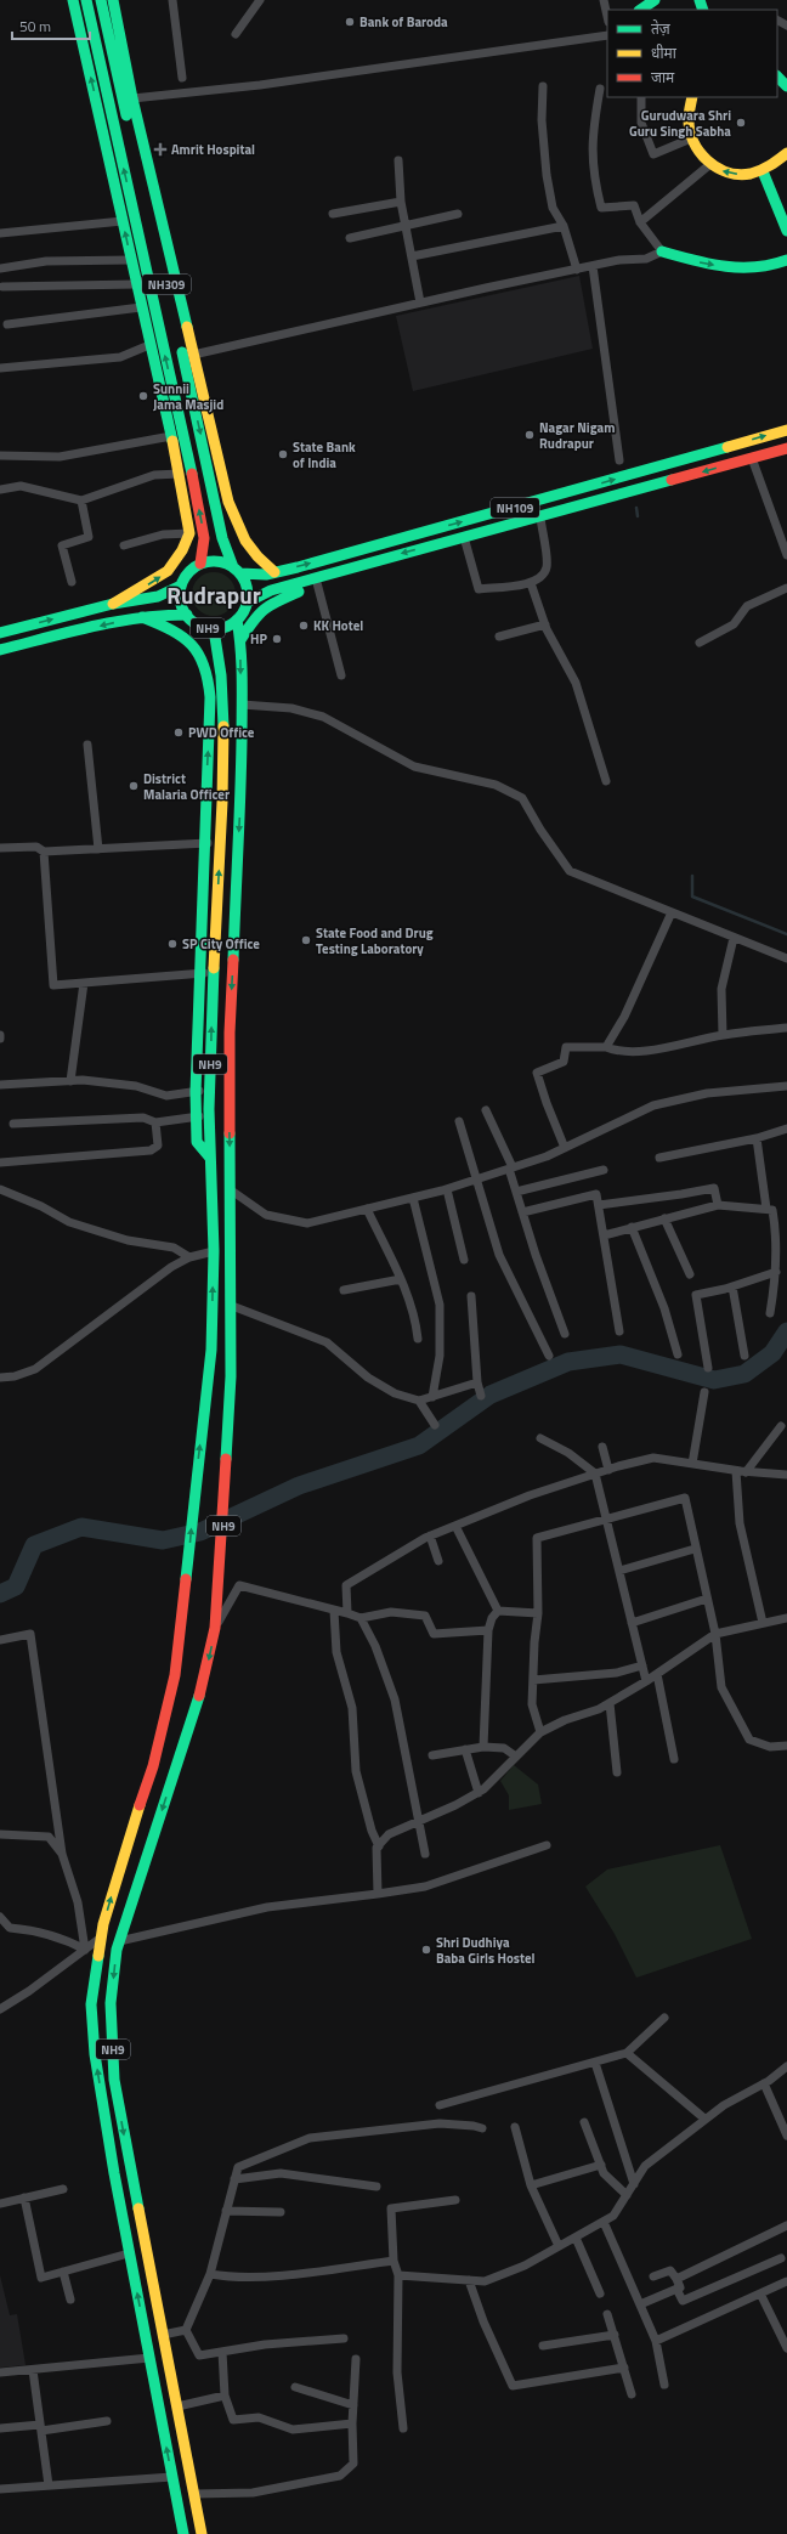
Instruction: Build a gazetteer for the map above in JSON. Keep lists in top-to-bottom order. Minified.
{"streets":{"main road":["NH309","NH109","NH9"]},"crossings":[["NH309","NH109"],["NH309","NH9"],["NH109","NH9"]],"districts":["Rudrapur"],"places":{"other":["Bank of Baroda","Gurudwara Shri Guru Singh Sabha","Sunnii Jama Masjid","Nagar Nigam Rudrapur","State Bank of India","KK Hotel","HP","PWD Office","District Malaria Officer","State Food and Drug Testing Laboratory","SP City Office","Shri Dudhiya Baba Girls Hostel"],"health":["Amrit Hospital"]},"legend":["तेज़","धीमा","जाम"],"scale_bar":"50 m"}
